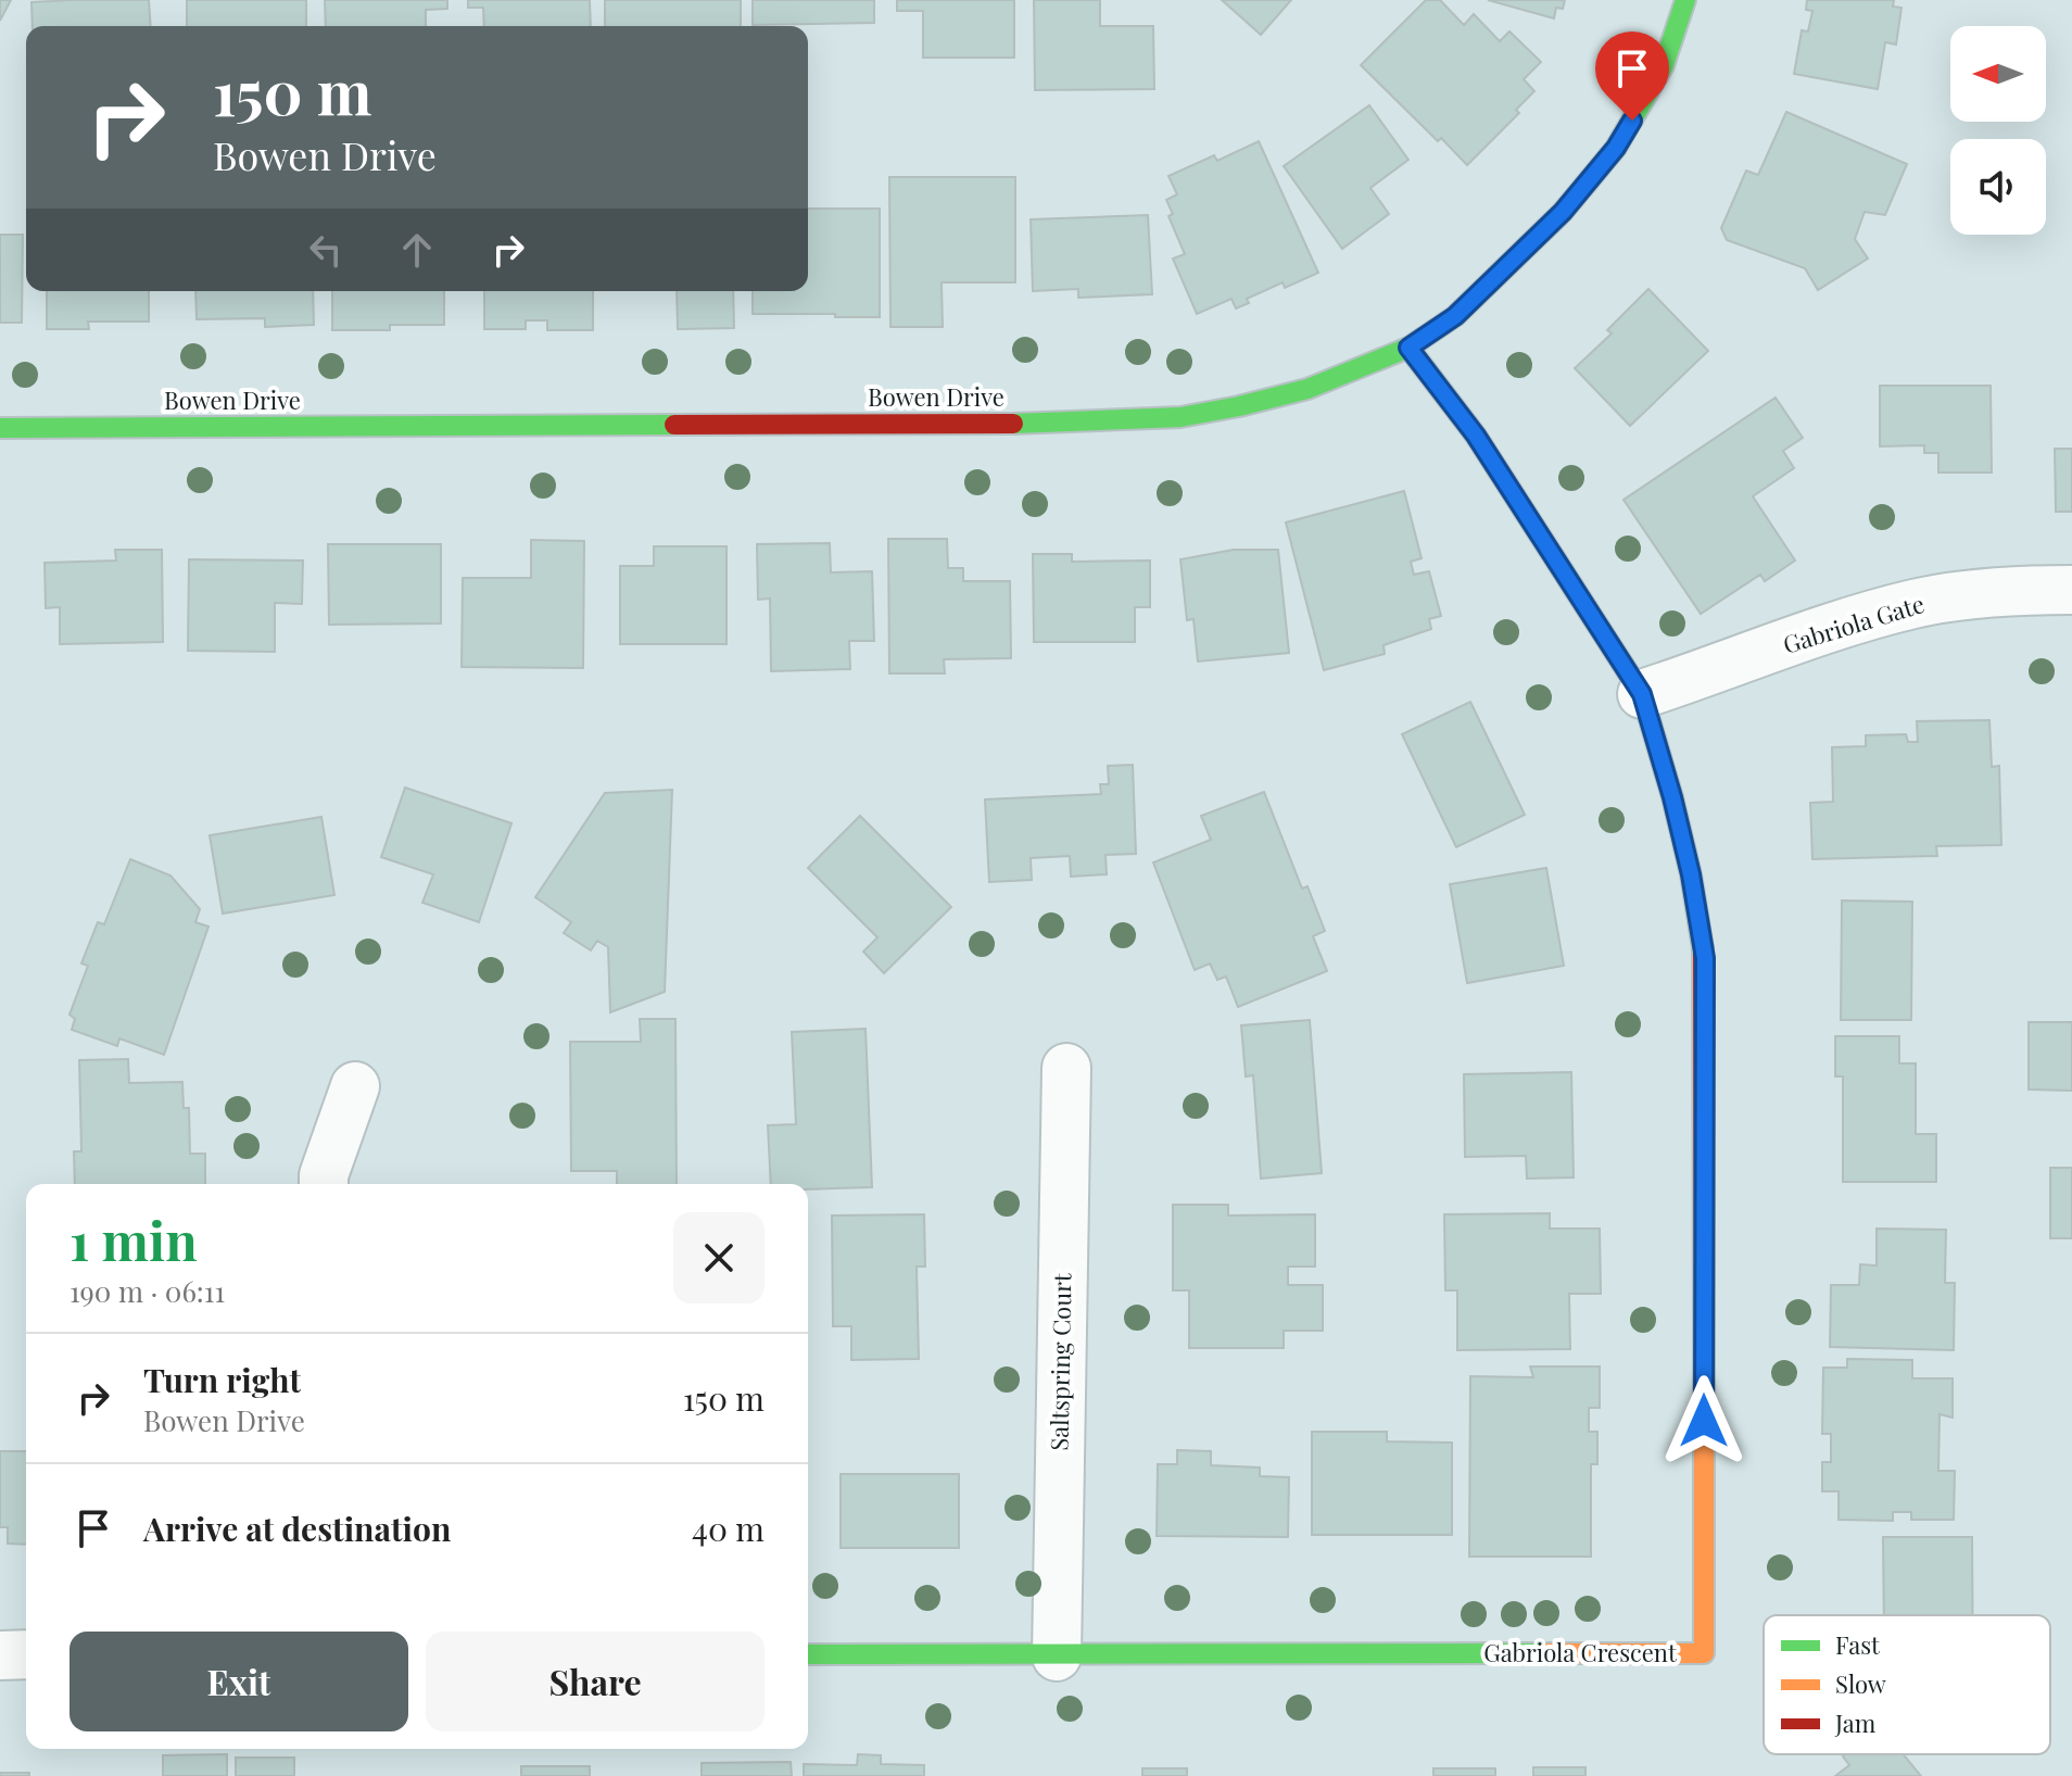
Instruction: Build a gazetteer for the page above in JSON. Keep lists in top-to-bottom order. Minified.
{"streets":{"street":["Bowen Drive","Gabriola Gate","Saltspring Court","Gabriola Crescent"]},"crossings":[["Bowen Drive","Gabriola Crescent"],["Gabriola Gate","Gabriola Crescent"],["Saltspring Court","Gabriola Crescent"]],"legend":["Fast","Slow","Jam"],"north":"left","page":{"turn":["150 m","Bowen Drive"],"heading":["1 min","190 m · 06:11"],"list":[{"name":"Turn right","note":"Bowen Drive","value":"150 m"},{"name":"Arrive at destination","value":"40 m"}],"buttons":["Exit","Share"]}}
